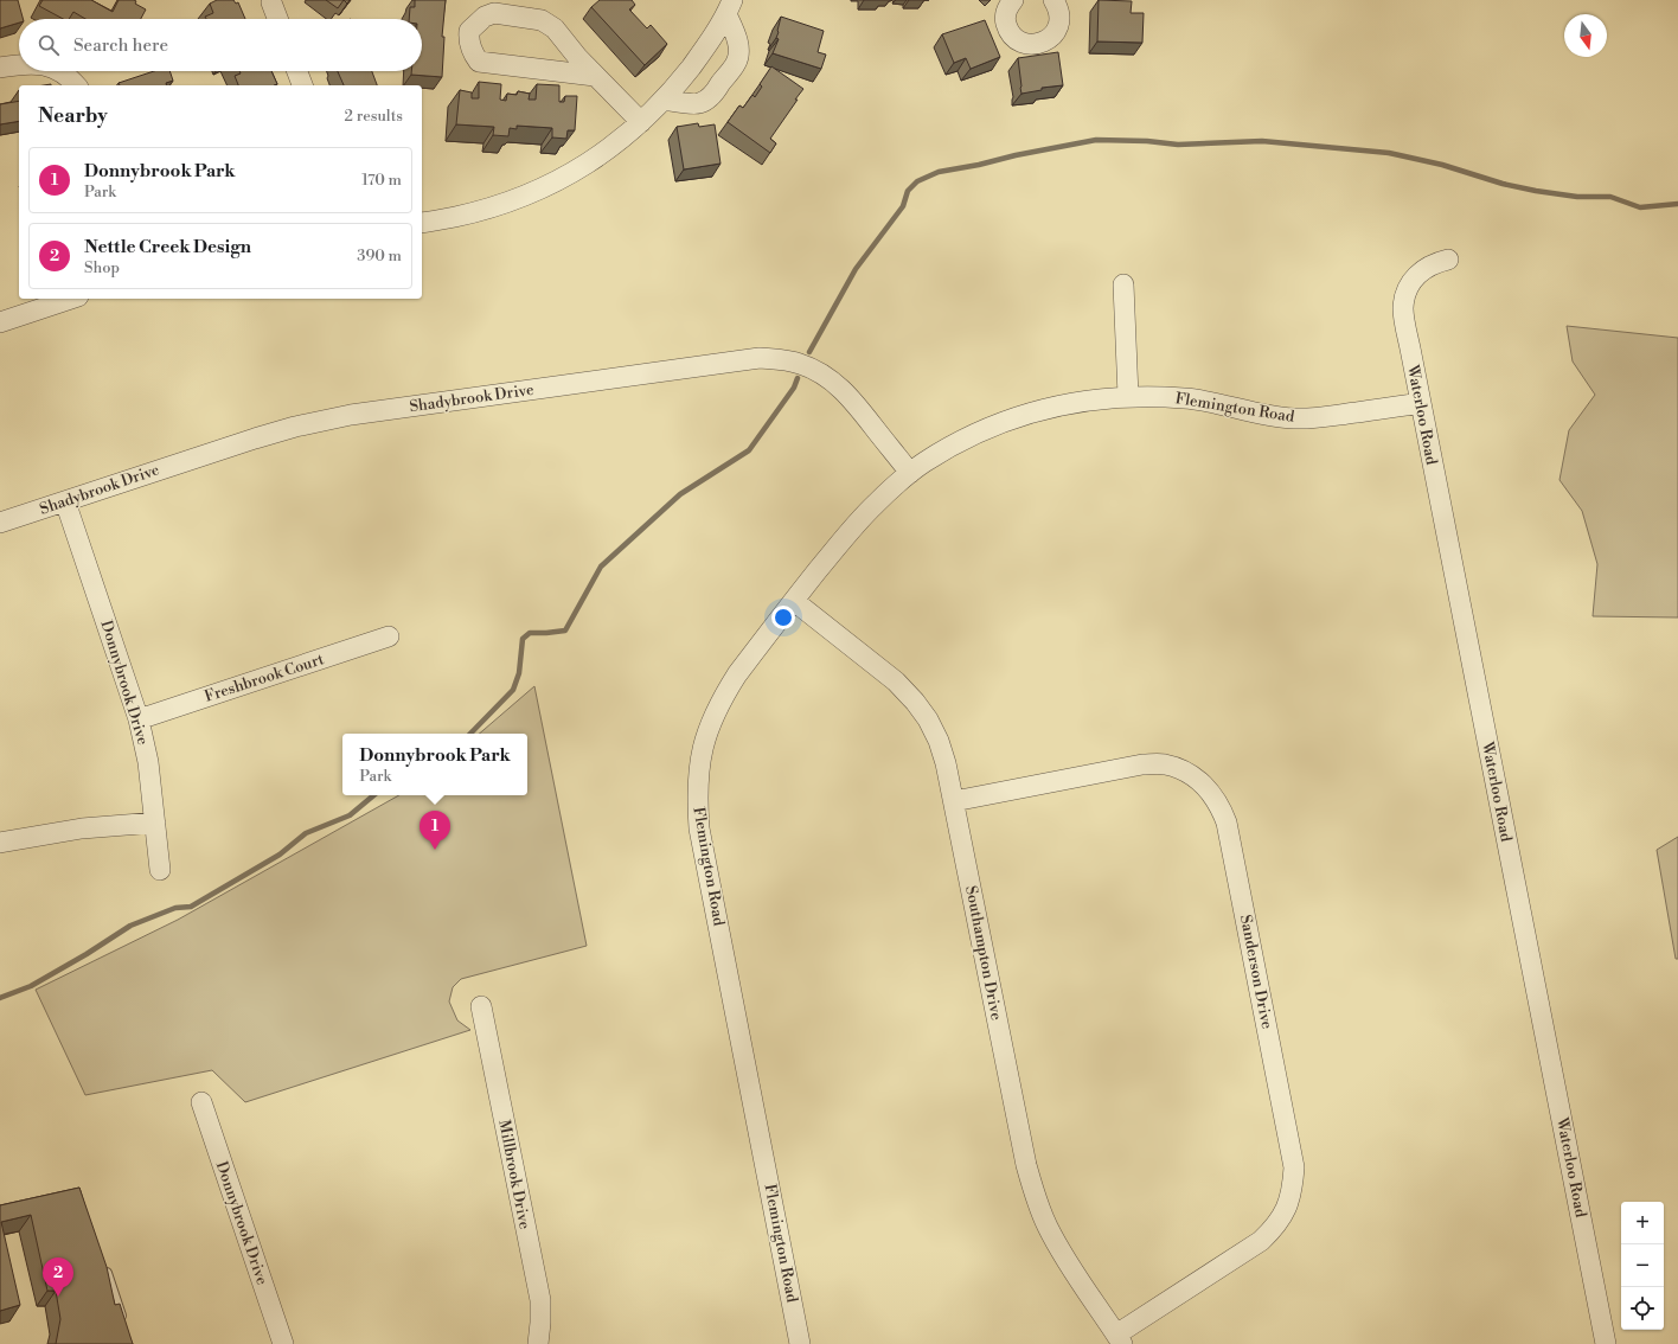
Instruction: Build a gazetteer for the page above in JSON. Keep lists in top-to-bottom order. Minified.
{"streets":{"street":["Shadybrook Drive","Flemington Road","Waterloo Road","Freshbrook Court","Donnybrook Drive","Southampton Drive","Sanderson Drive","Millbrook Drive"]},"crossings":[["Shadybrook Drive","Flemington Road"],["Shadybrook Drive","Donnybrook Drive"],["Flemington Road","Waterloo Road"],["Flemington Road","Southampton Drive"],["Freshbrook Court","Donnybrook Drive"],["Southampton Drive","Sanderson Drive"]],"north":"bottom","page":{"search":"Search here","heading":["Nearby","2 results"],"list":[{"mark":"1","name":"Donnybrook Park","note":"Park","value":"170 m"},{"mark":"2","name":"Nettle Creek Design","note":"Shop","value":"390 m"}],"popup":["Donnybrook Park","Park"],"pins":["1","2"],"map_buttons":["+","−"]}}
